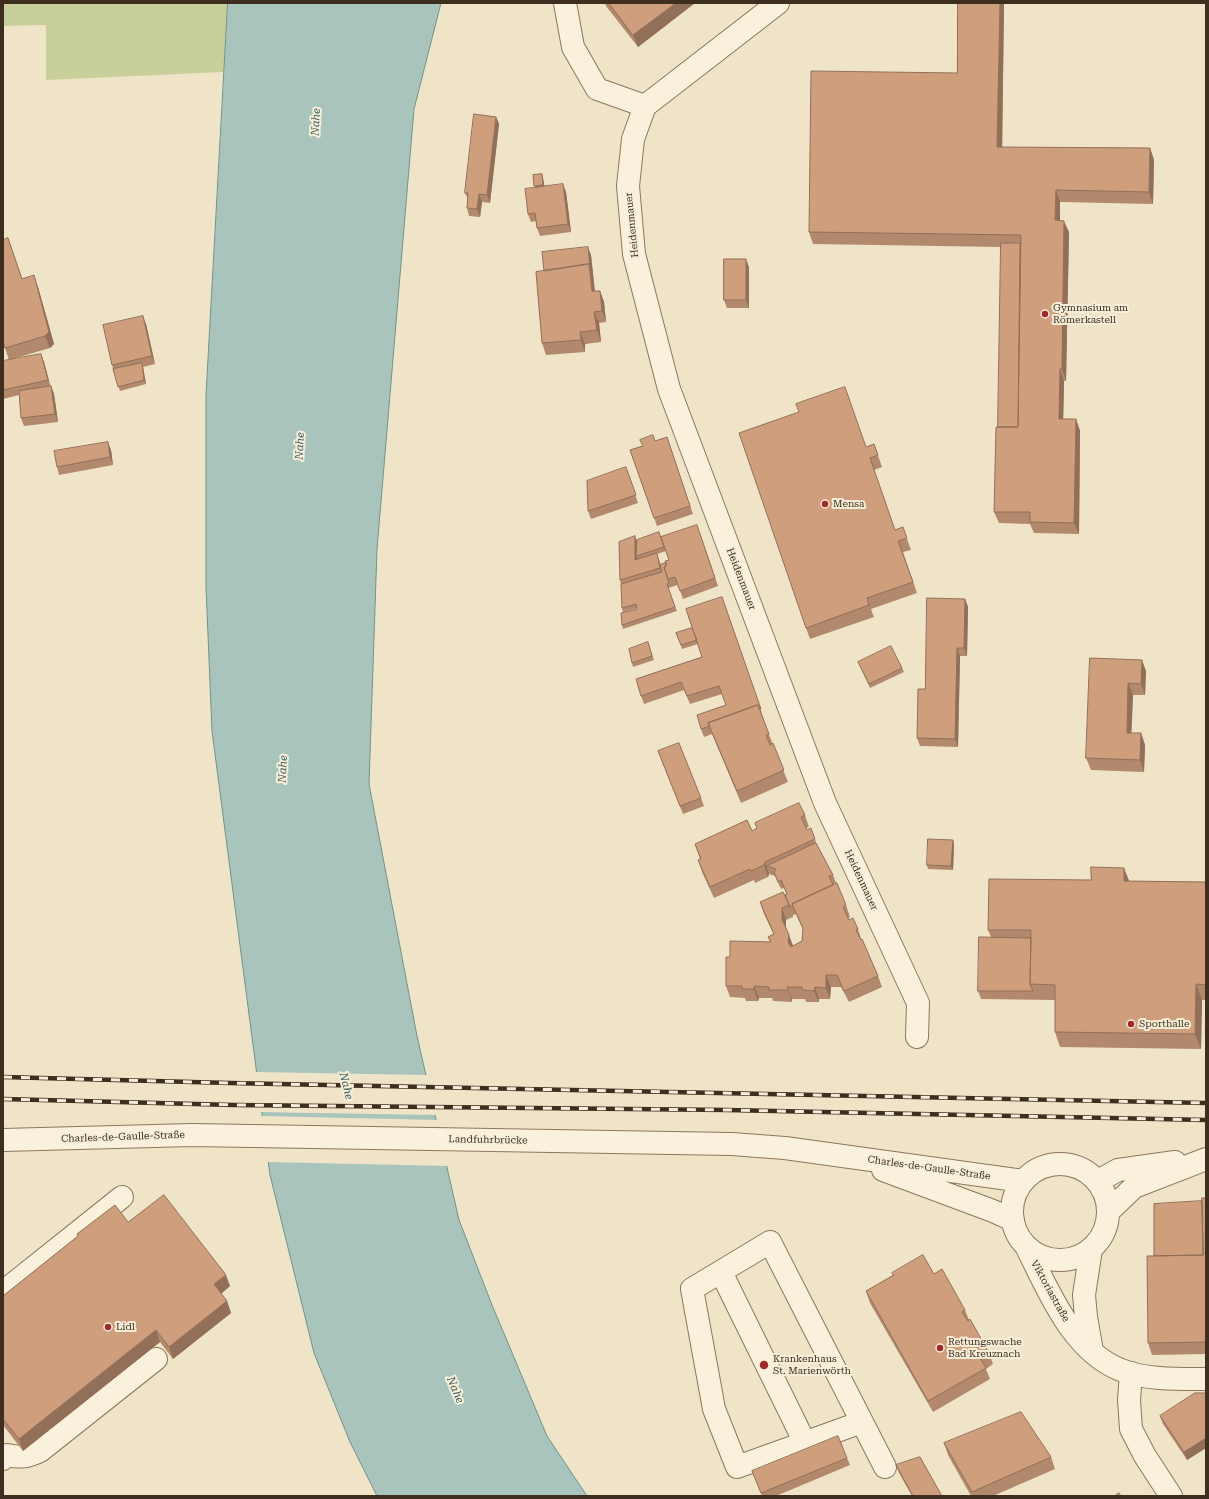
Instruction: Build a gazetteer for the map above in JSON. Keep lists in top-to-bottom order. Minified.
{"streets":{"street":["Heidenmauer","Charles-de-Gaulle-Straße","Landfuhrbrücke","Viktoriastraße"]},"crossings":[["Charles-de-Gaulle-Straße","Landfuhrbrücke"],["Charles-de-Gaulle-Straße","Viktoriastraße"]],"water":["Nahe"],"places":["Gymnasium am Römerkastell","Mensa","Sporthalle","Lidl","Rettungswache Bad Kreuznach","Krankenhaus St. Marienwörth"]}
